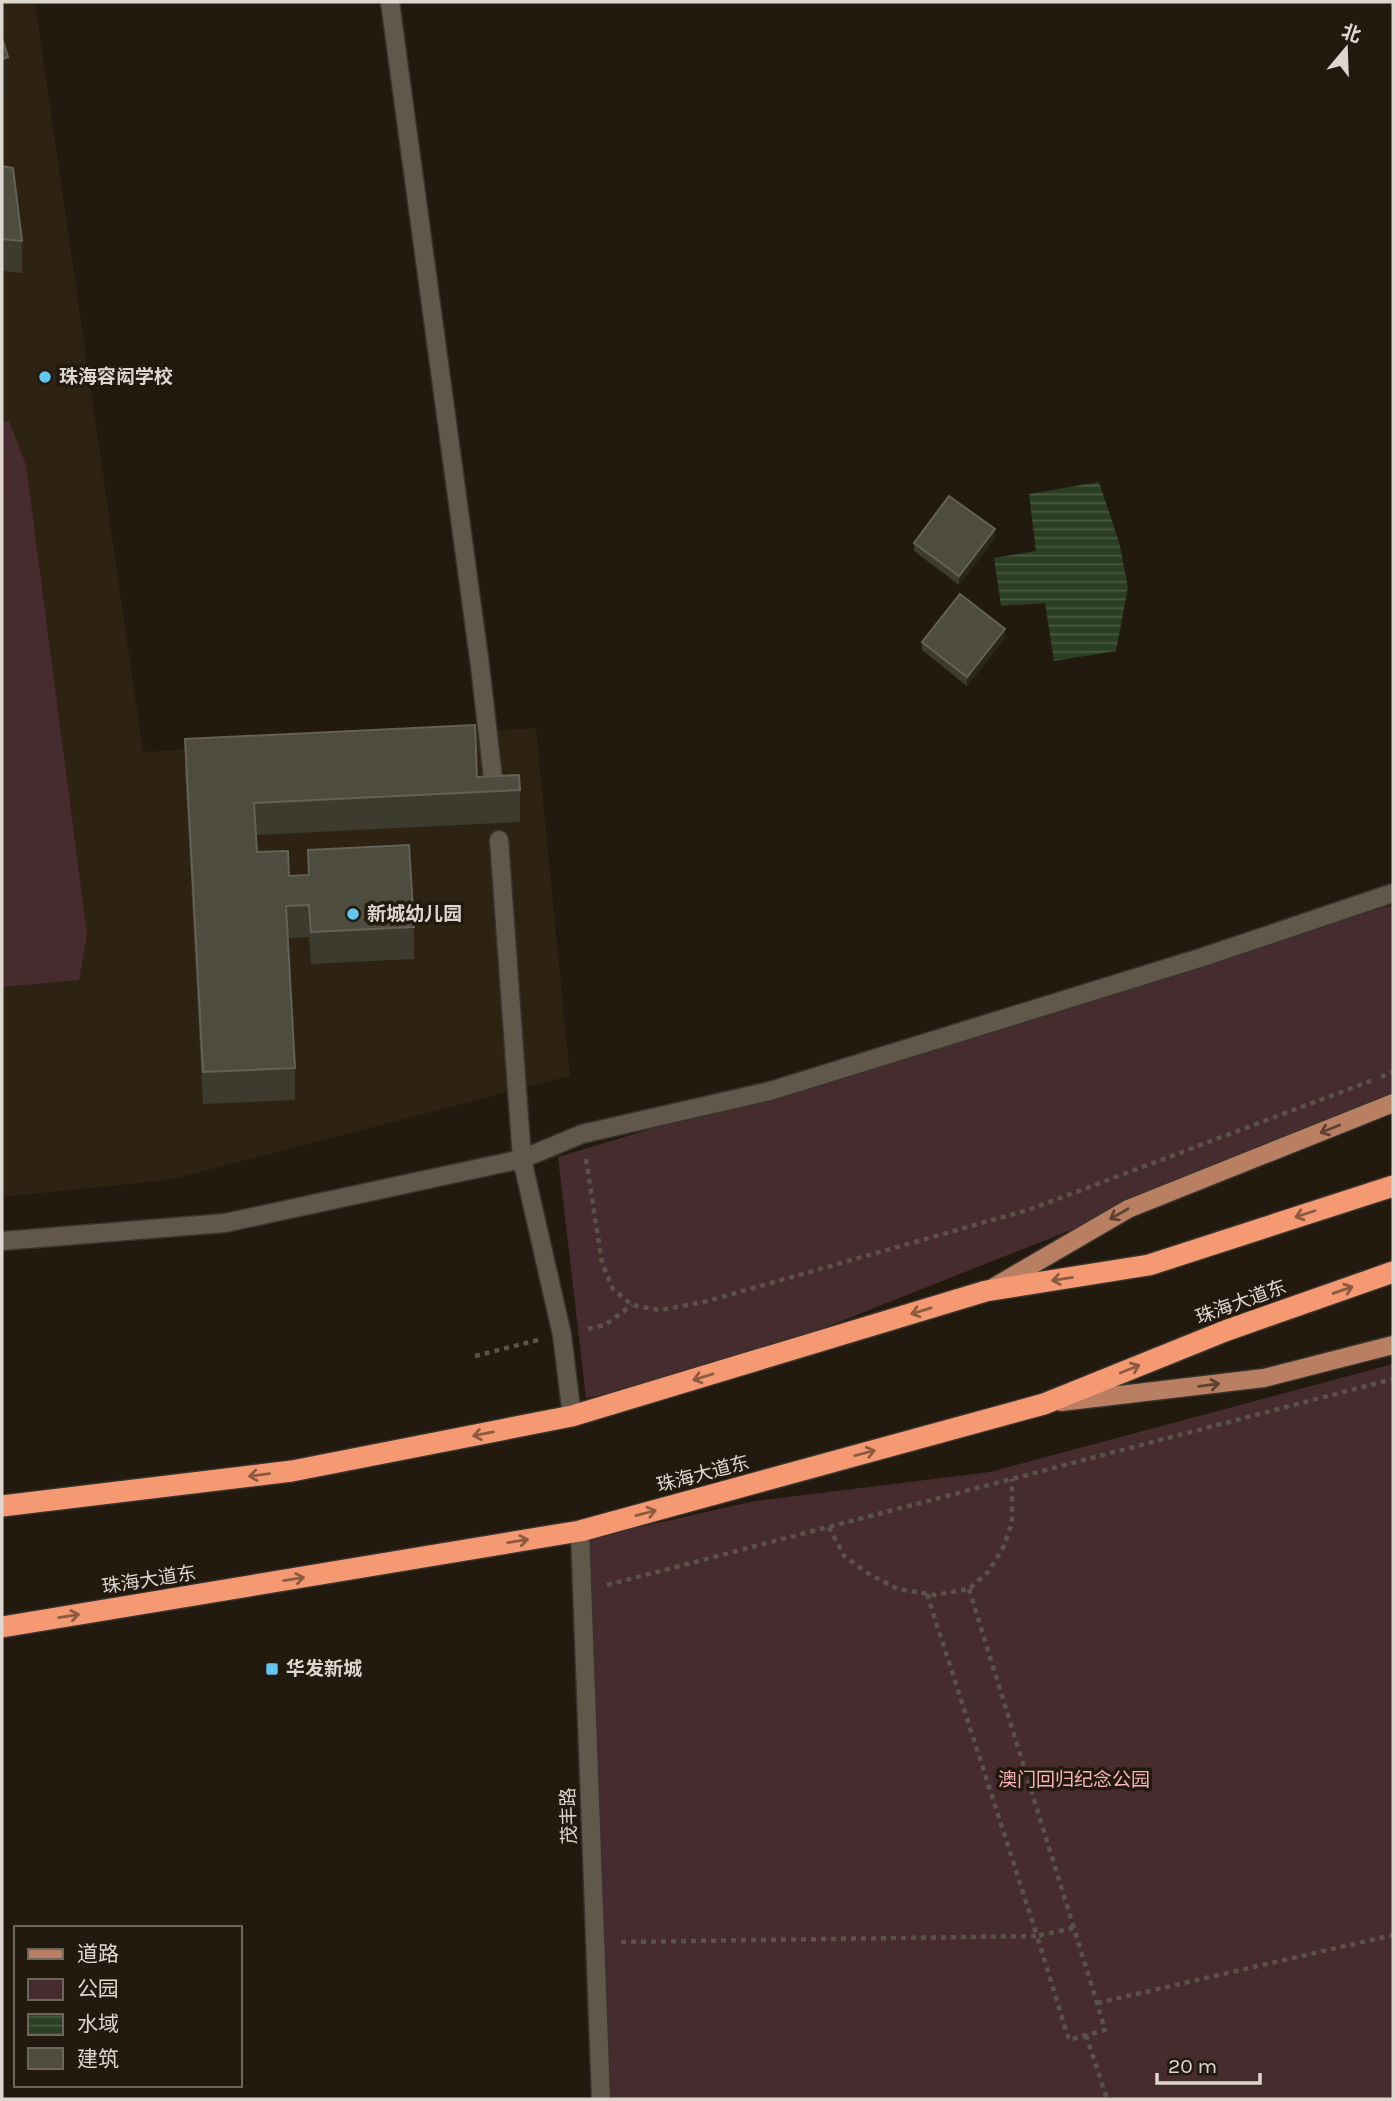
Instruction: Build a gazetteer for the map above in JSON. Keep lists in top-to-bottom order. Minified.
{"streets":{"highway":["珠海大道东"],"street":["茂丰路"]},"crossings":[["珠海大道东","茂丰路"]],"parks":["澳门回归纪念公园"],"places":{"other":["珠海容闳学校","新城幼儿园"],"transit":["华发新城"]},"legend":["道路","公园","水域","建筑"],"scale_bar":"20 m","north":"top"}
